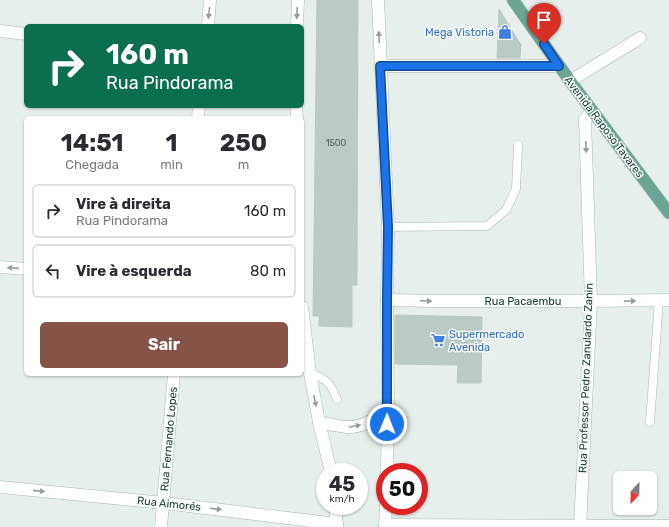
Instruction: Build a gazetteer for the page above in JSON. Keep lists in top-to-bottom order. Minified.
{"streets":{"main road":["Avenida Raposo Tavares"],"street":["Rua Pacaembu","Rua Professor Pedro Zanulardo Zanin","Rua Fernando Lopes","Rua Aimorés"]},"crossings":[["Avenida Raposo Tavares","Rua Professor Pedro Zanulardo Zanin"],["Rua Pacaembu","Rua Professor Pedro Zanulardo Zanin"],["Rua Fernando Lopes","Rua Aimorés"]],"one_way":["Rua Pacaembu","Rua Professor Pedro Zanulardo Zanin","Rua Aimorés"],"places":{"shop":["Mega Vistoria"],"supermarket":["Supermercado Avenida"]},"house_numbers":["1500"],"north":"bottom","page":{"turn":["160 m","Rua Pindorama"],"eta":["14:51","Chegada","1","min","250","m"],"list":[{"name":"Vire à direita","note":"Rua Pindorama","value":"160 m"},{"name":"Vire à esquerda","value":"80 m"}],"buttons":"Sair","speed":"45 km/h","limit":"50"}}
